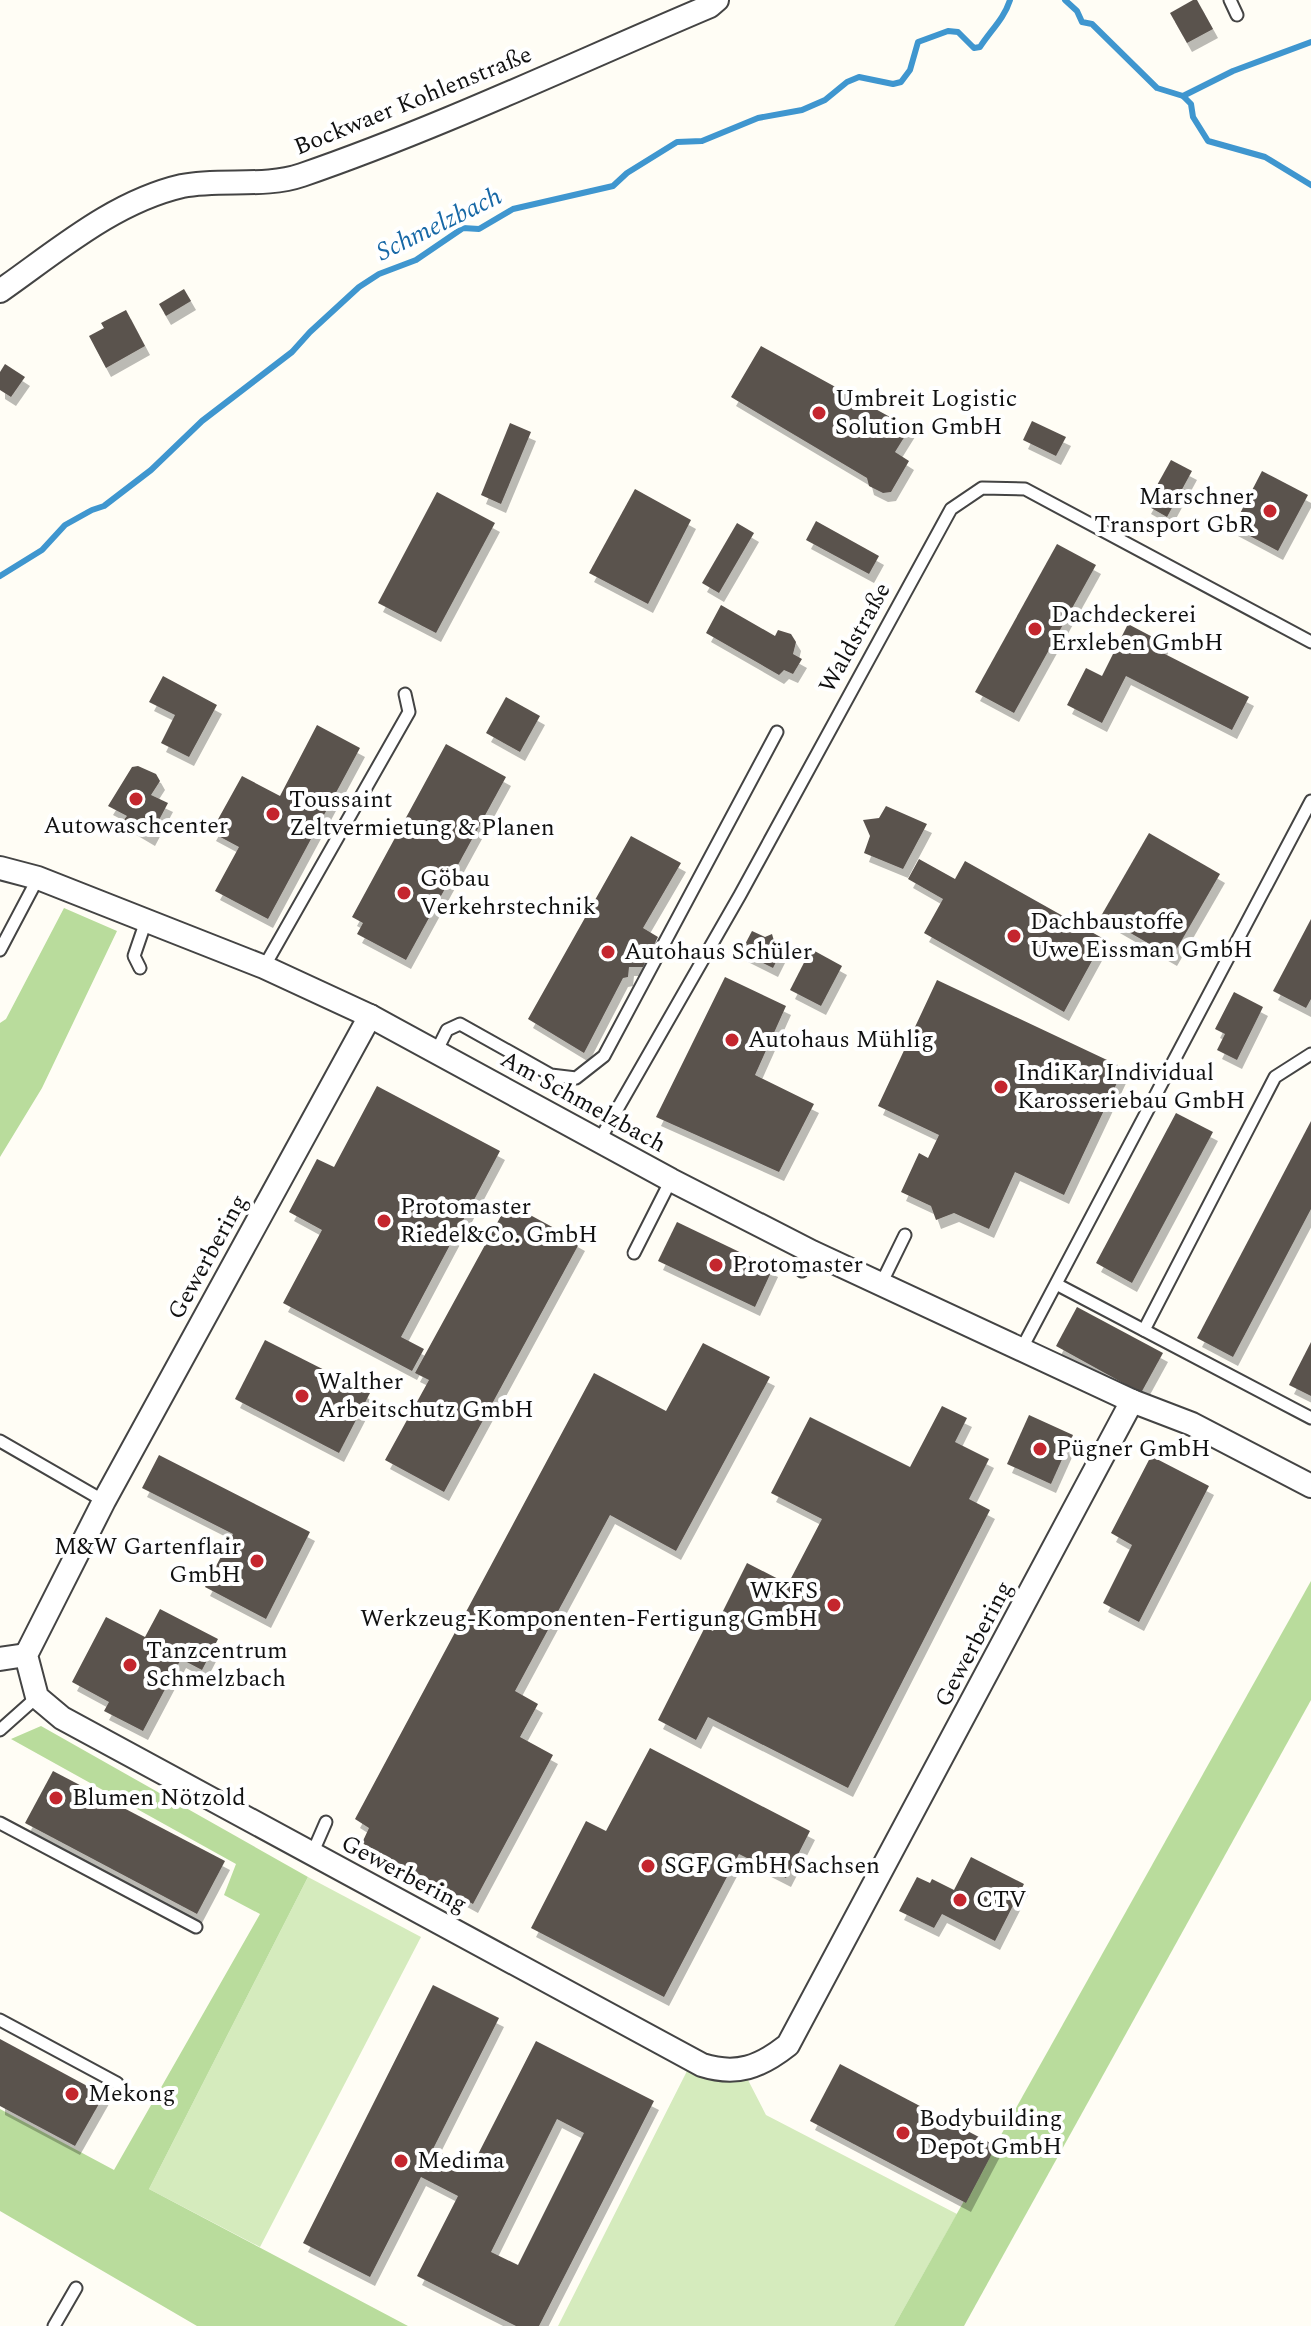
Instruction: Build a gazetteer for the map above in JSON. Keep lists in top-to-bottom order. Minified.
{"streets":{"street":["Bockwaer Kohlenstraße","Am Schmelzbach","Gewerbering"],"lane":["Waldstraße"]},"crossings":[["Waldstraße","Am Schmelzbach"],["Am Schmelzbach","Gewerbering"]],"water":["Schmelzbach"],"places":["Umbreit Logistic Solution GmbH","Marschner Transport GbR","Dachdeckerei Erxleben GmbH","Autowaschcenter","Toussaint Zeltvermietung & Planen","Göbau Verkehrstechnik","Dachbaustoffe Uwe Eissman GmbH","Autohaus Schüler","Autohaus Mühlig","IndiKar Individual Karosseriebau GmbH","Protomaster Riedel&Co. GmbH","Protomaster","Walther Arbeitschutz GmbH","Pügner GmbH","M&W Gartenflair GmbH","WKFS Werkzeug-Komponenten-Fertigung GmbH","Tanzcentrum Schmelzbach","Blumen Nötzold","SGF GmbH Sachsen","CTV","Mekong","Bodybuilding Depot GmbH","Medima"]}
